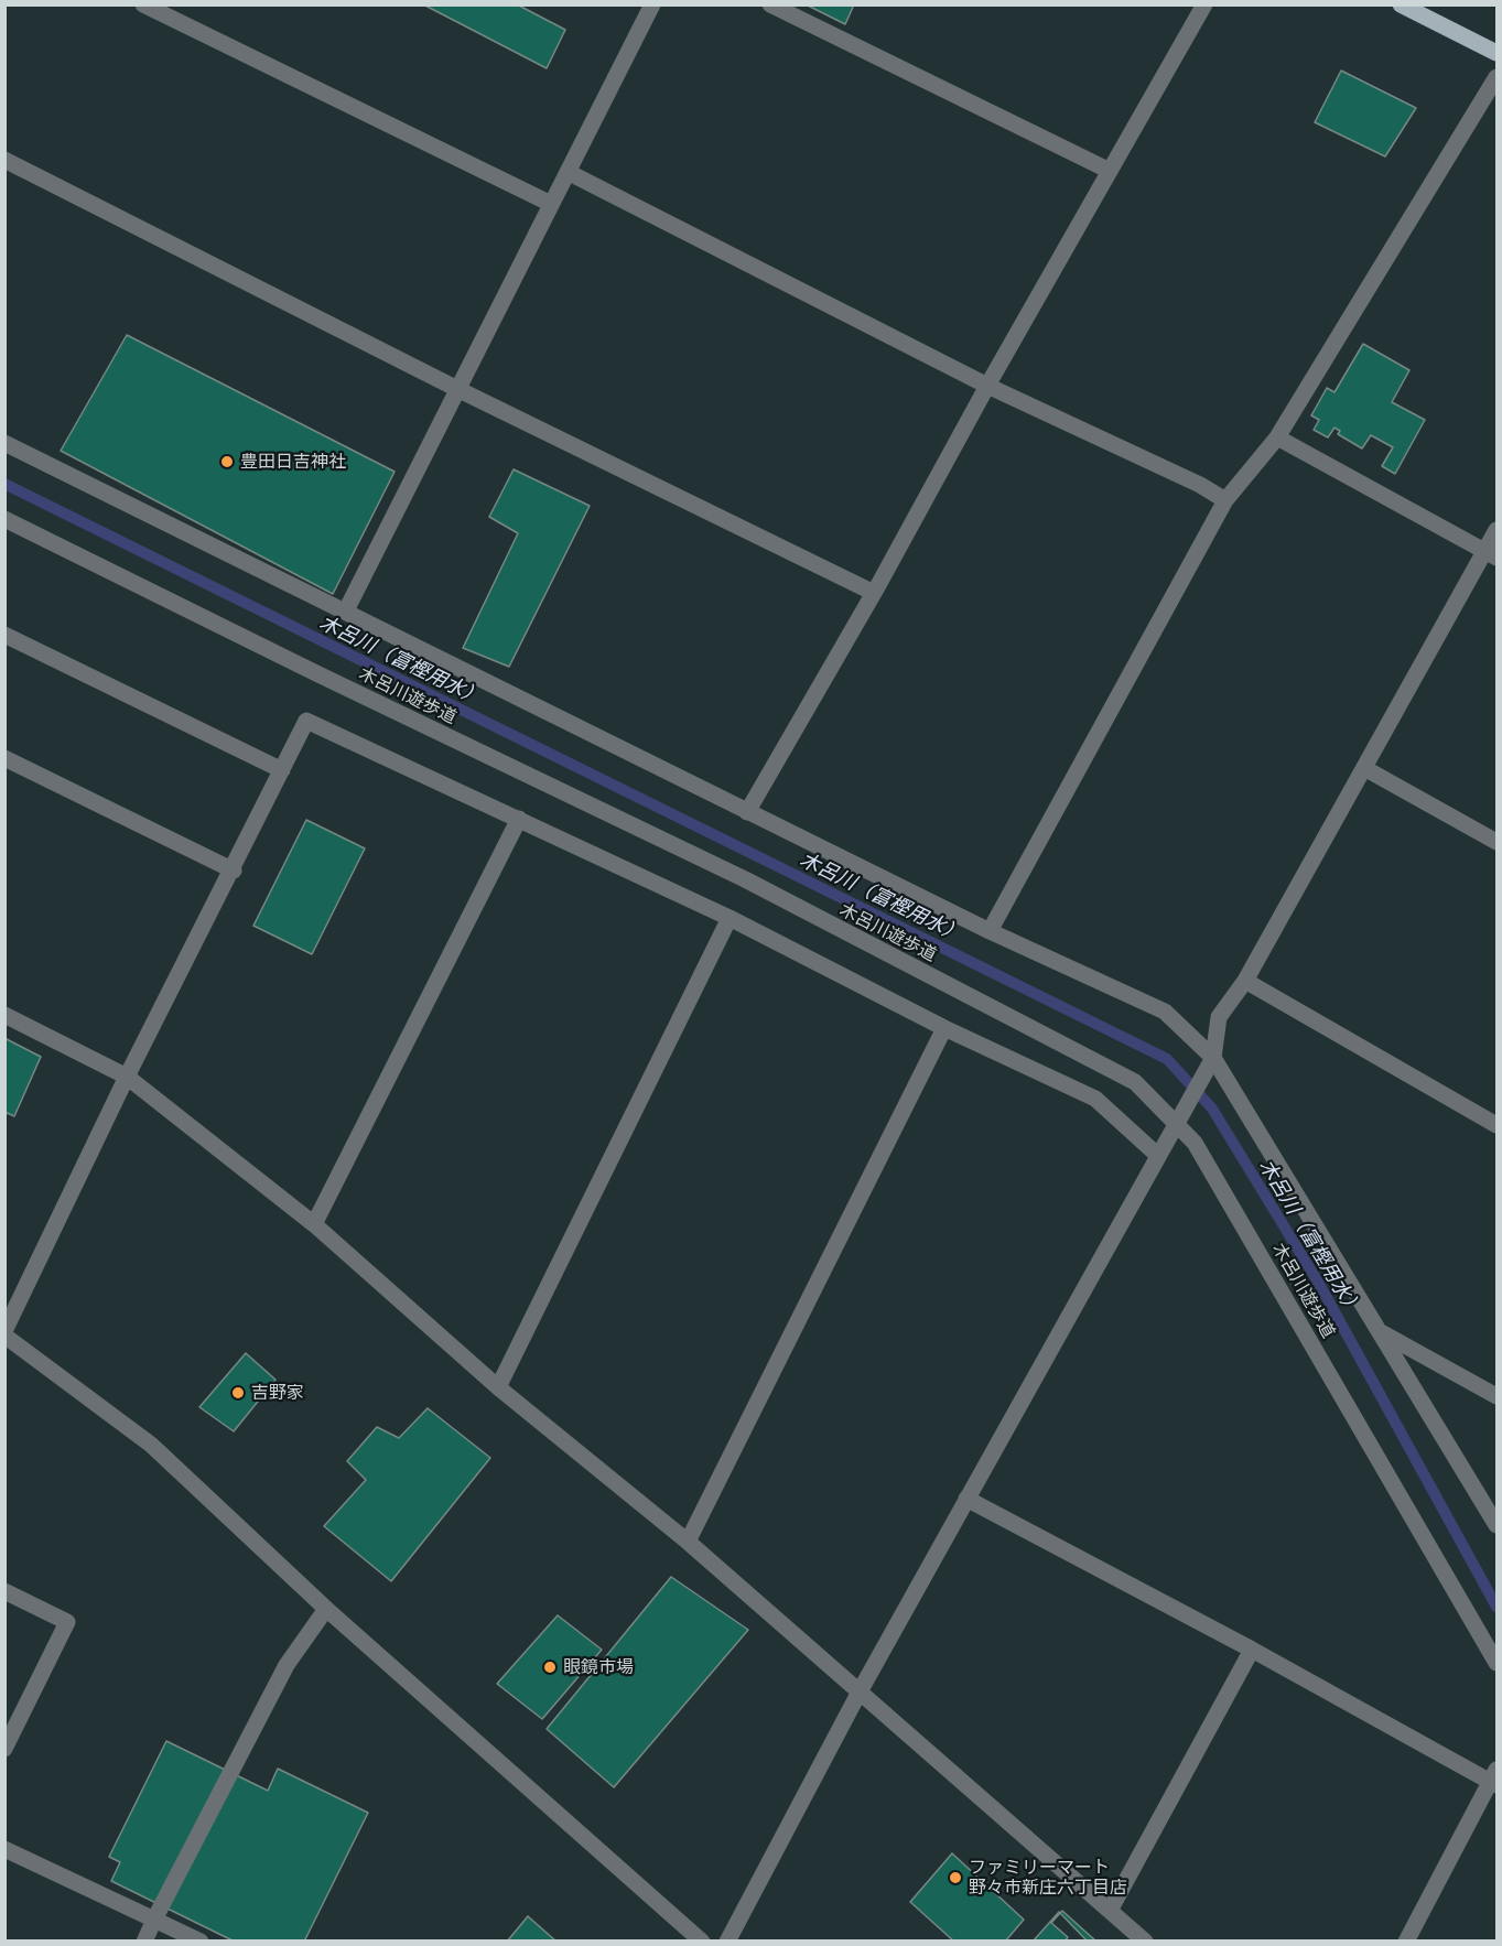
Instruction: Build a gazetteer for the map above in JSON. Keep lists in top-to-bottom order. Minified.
{"streets":{"street":["木呂川遊歩道"]},"water":["木呂川（富樫用水）"],"places":["豊田日吉神社","吉野家","眼鏡市場","ファミリーマート 野々市新庄六丁目店"]}
